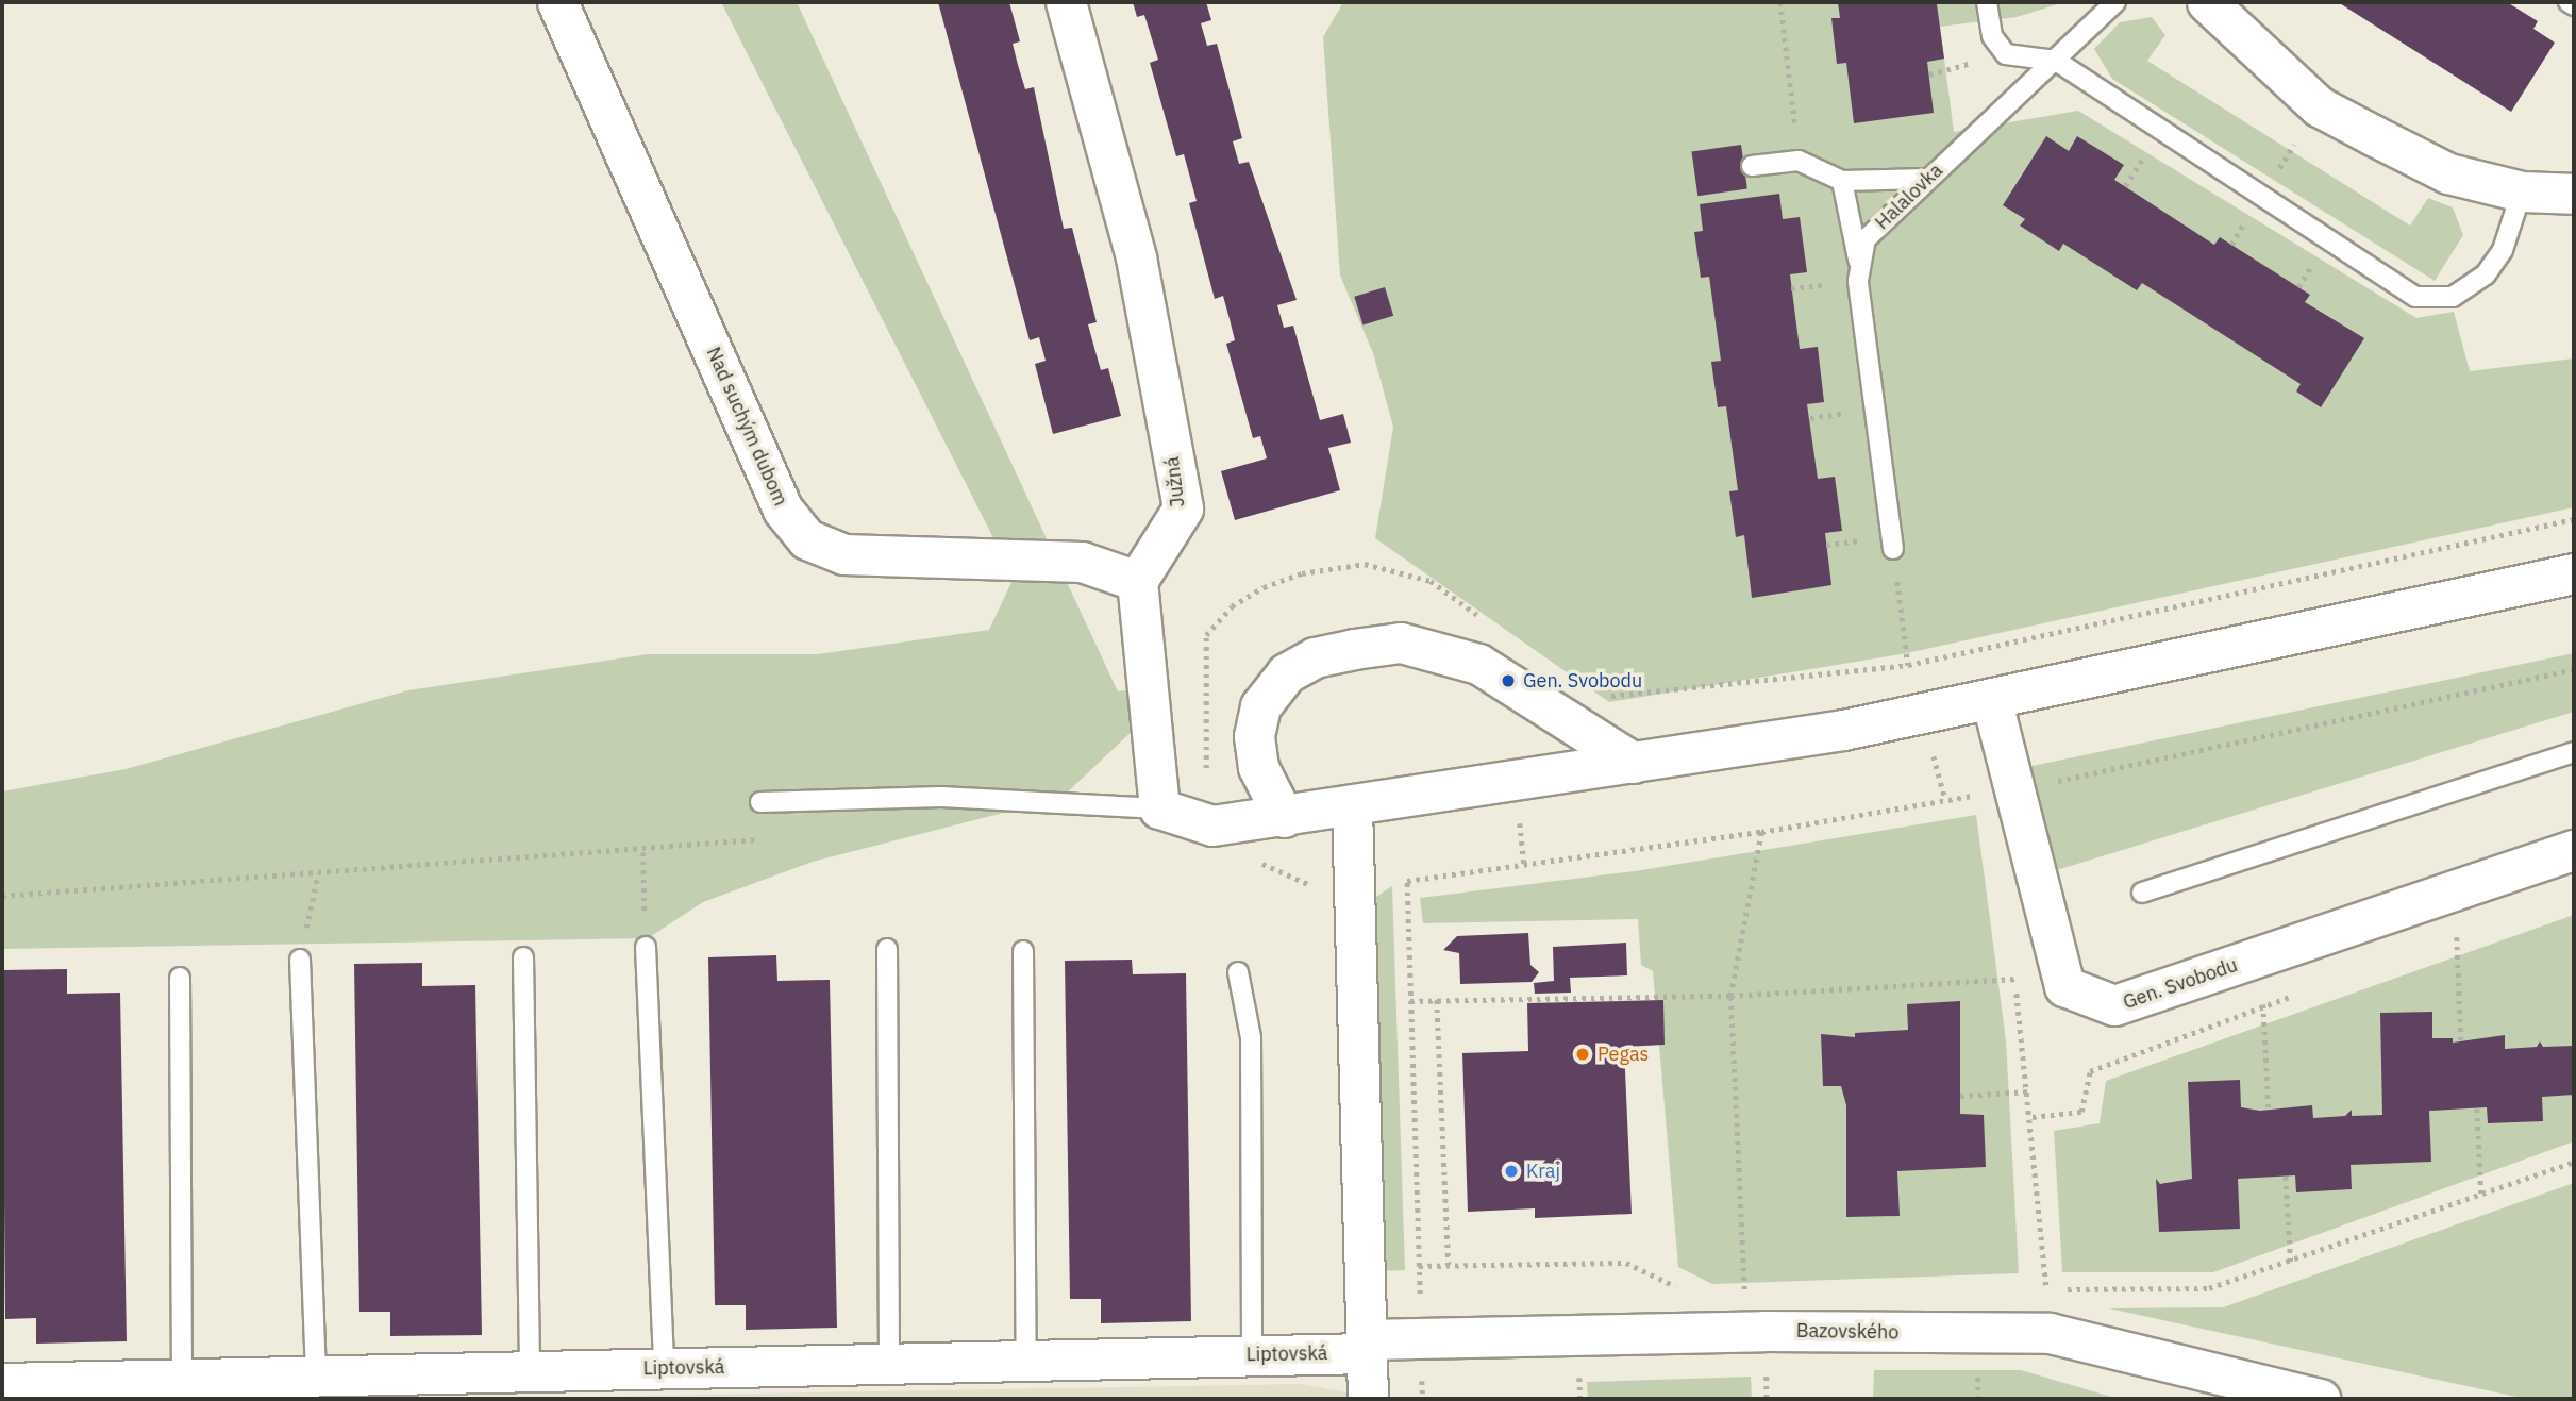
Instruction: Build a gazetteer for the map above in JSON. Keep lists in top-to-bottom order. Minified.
{"streets":{"street":["Nad suchým dubom","Južná","Gen. Svobodu","Bazovského","Liptovská"],"lane":["Halalovka"]},"crossings":[["Nad suchým dubom","Južná"],["Bazovského","Liptovská"]],"places":["Gen. Svobodu","Pegas","Kraj"]}
